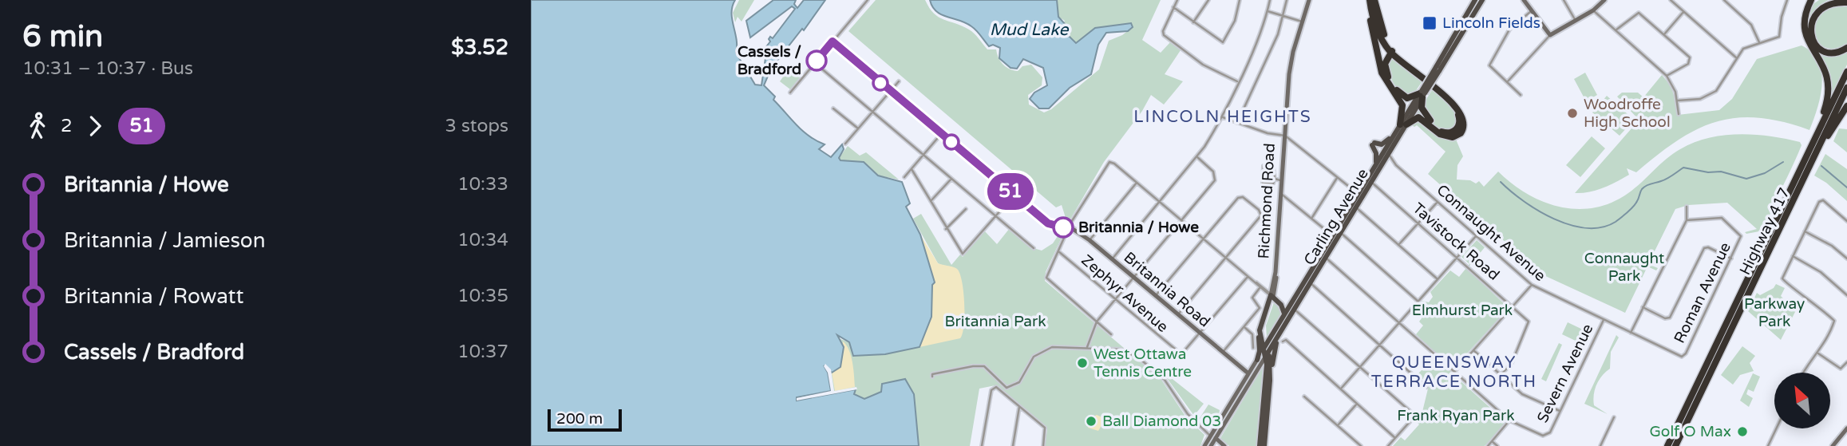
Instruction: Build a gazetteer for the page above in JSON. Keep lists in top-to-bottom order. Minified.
{"streets":{"highway":["Highway 417"],"main road":["Richmond Road","Carling Avenue"],"street":["Connaught Avenue","Tavistock Road","Britannia Road","Roman Avenue","Zephyr Avenue","Severn Avenue"]},"crossings":[["Richmond Road","Carling Avenue"],["Carling Avenue","Connaught Avenue"],["Carling Avenue","Tavistock Road"],["Carling Avenue","Britannia Road"],["Connaught Avenue","Roman Avenue"],["Connaught Avenue","Severn Avenue"],["Britannia Road","Zephyr Avenue"]],"districts":["LINCOLN HEIGHTS","QUEENSWAY TERRACE NORTH"],"water":["Mud Lake"],"parks":["Connaught Park","Parkway Park","Elmhurst Park","Britannia Park","Frank Ryan Park"],"places":{"transit":["Lincoln Fields"],"other":["Cassels / Bradford","Woodroffe High School","Britannia / Howe","West Ottawa Tennis Centre","Ball Diamond 03","Golf O Max"]},"lines":["bus line 51"],"scale_bar":"200 m","north":"top left","page":{"heading":["6 min","10:31 – 10:37 · Bus","$3.52"],"on_map":"51","legs":["2","51","3 stops"],"list":[{"name":"Britannia / Howe","value":"10:33"},{"name":"Britannia / Jamieson","value":"10:34"},{"name":"Britannia / Rowatt","value":"10:35"},{"name":"Cassels / Bradford","value":"10:37"}],"scale":"200 m"}}
